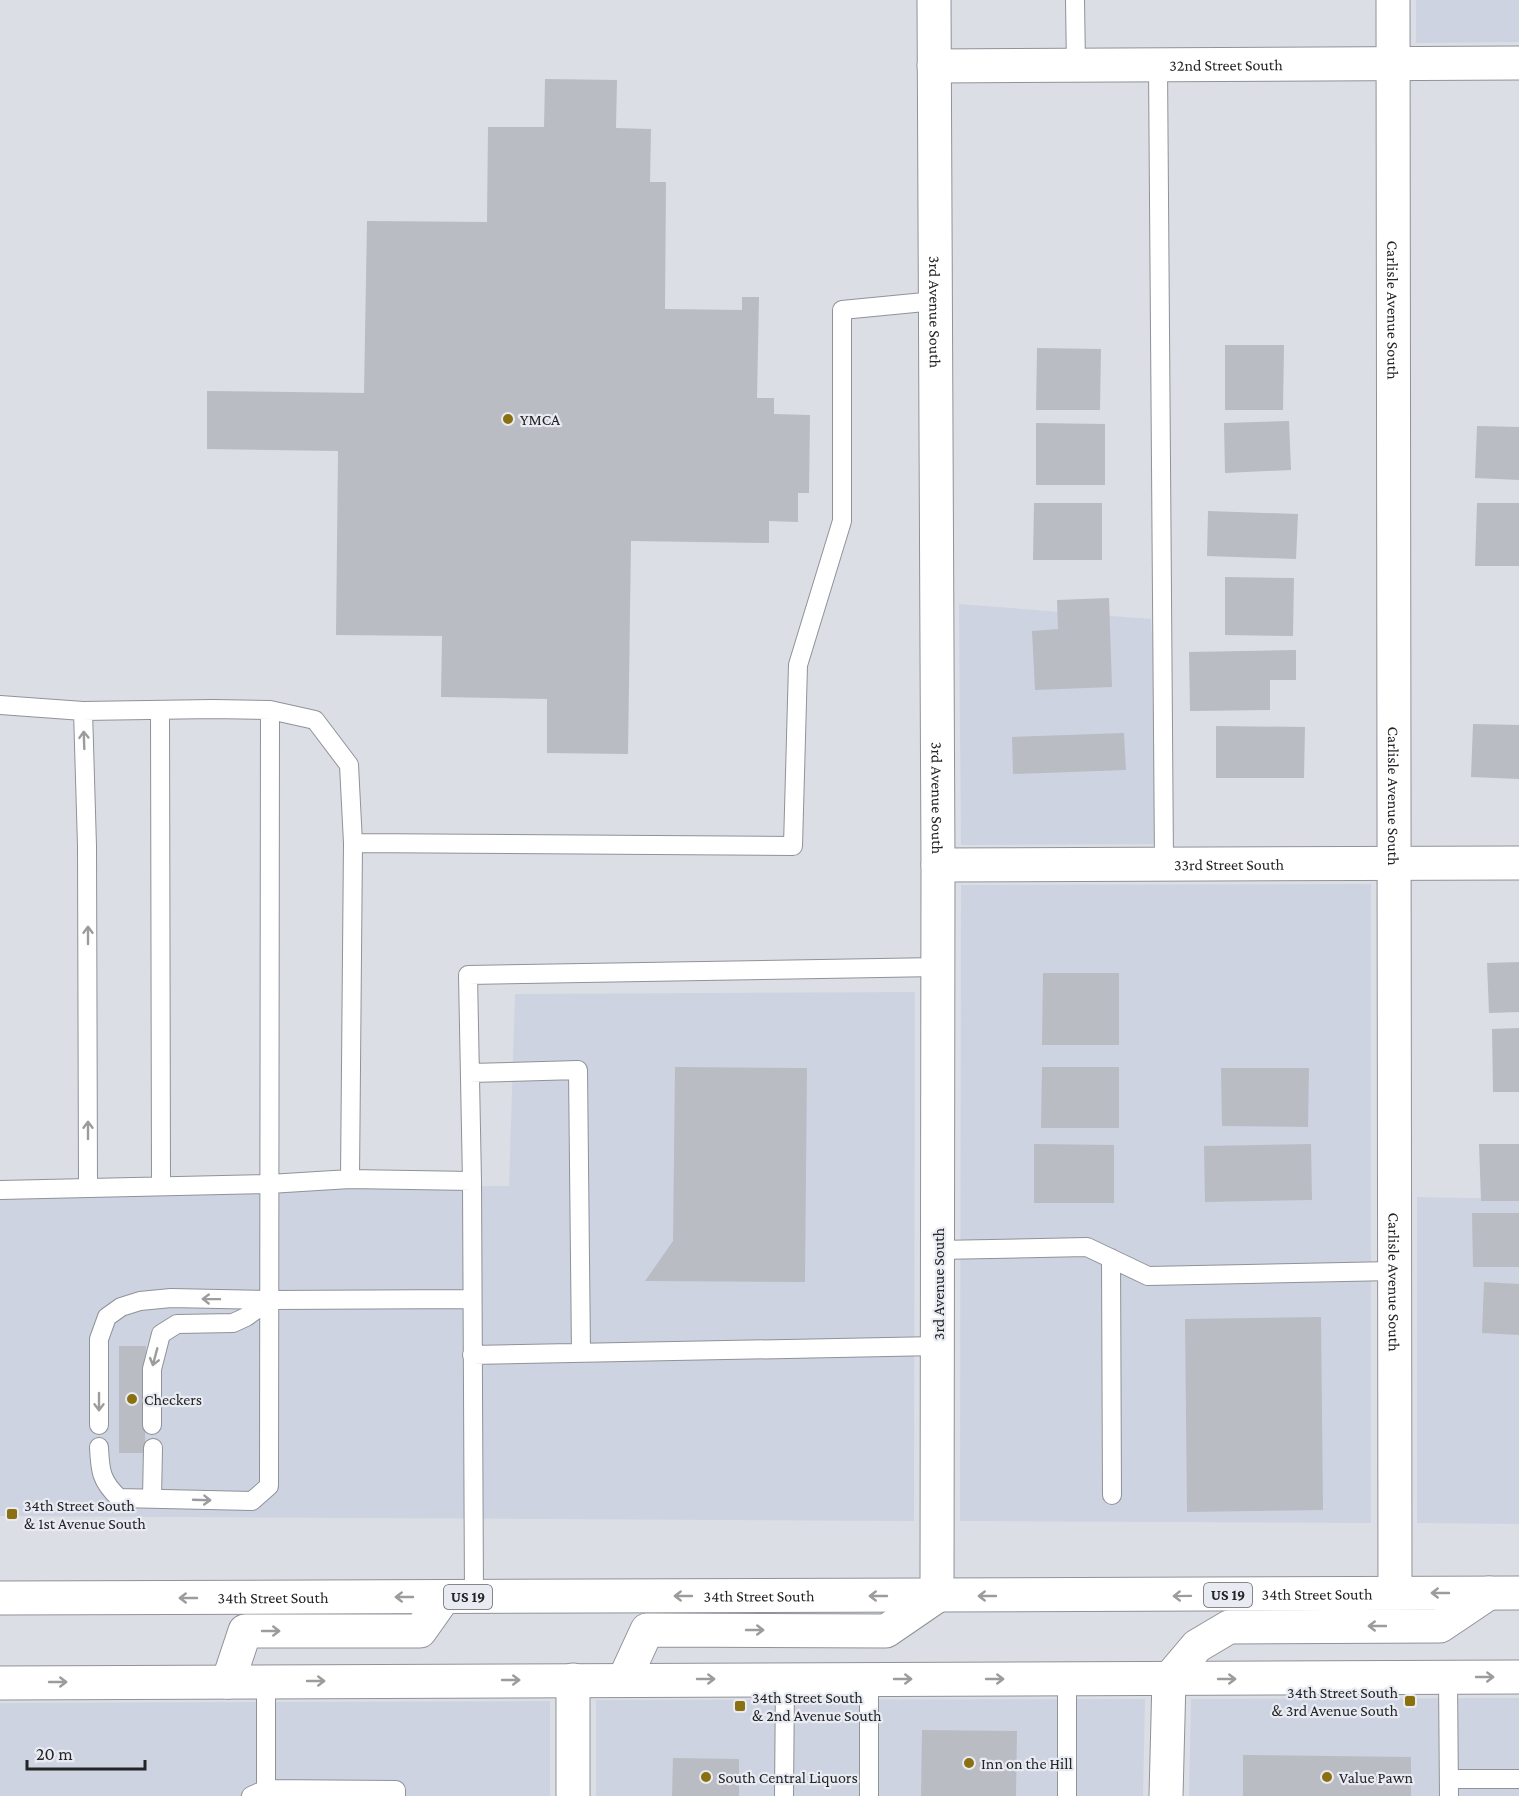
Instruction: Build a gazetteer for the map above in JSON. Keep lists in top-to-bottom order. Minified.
{"streets":{"main road":["32nd Street South","Carlisle Avenue South","3rd Avenue South","33rd Street South","34th Street South","US 19"]},"crossings":[["32nd Street South","Carlisle Avenue South"],["32nd Street South","3rd Avenue South"],["Carlisle Avenue South","33rd Street South"],["Carlisle Avenue South","34th Street South"],["3rd Avenue South","33rd Street South"],["3rd Avenue South","34th Street South"]],"places":{"other":["YMCA","Checkers","Inn on the Hill","South Central Liquors","Value Pawn"],"transit":["34th Street South & 1st Avenue South","34th Street South & 3rd Avenue South","34th Street South & 2nd Avenue South"]},"scale_bar":"20 m"}
